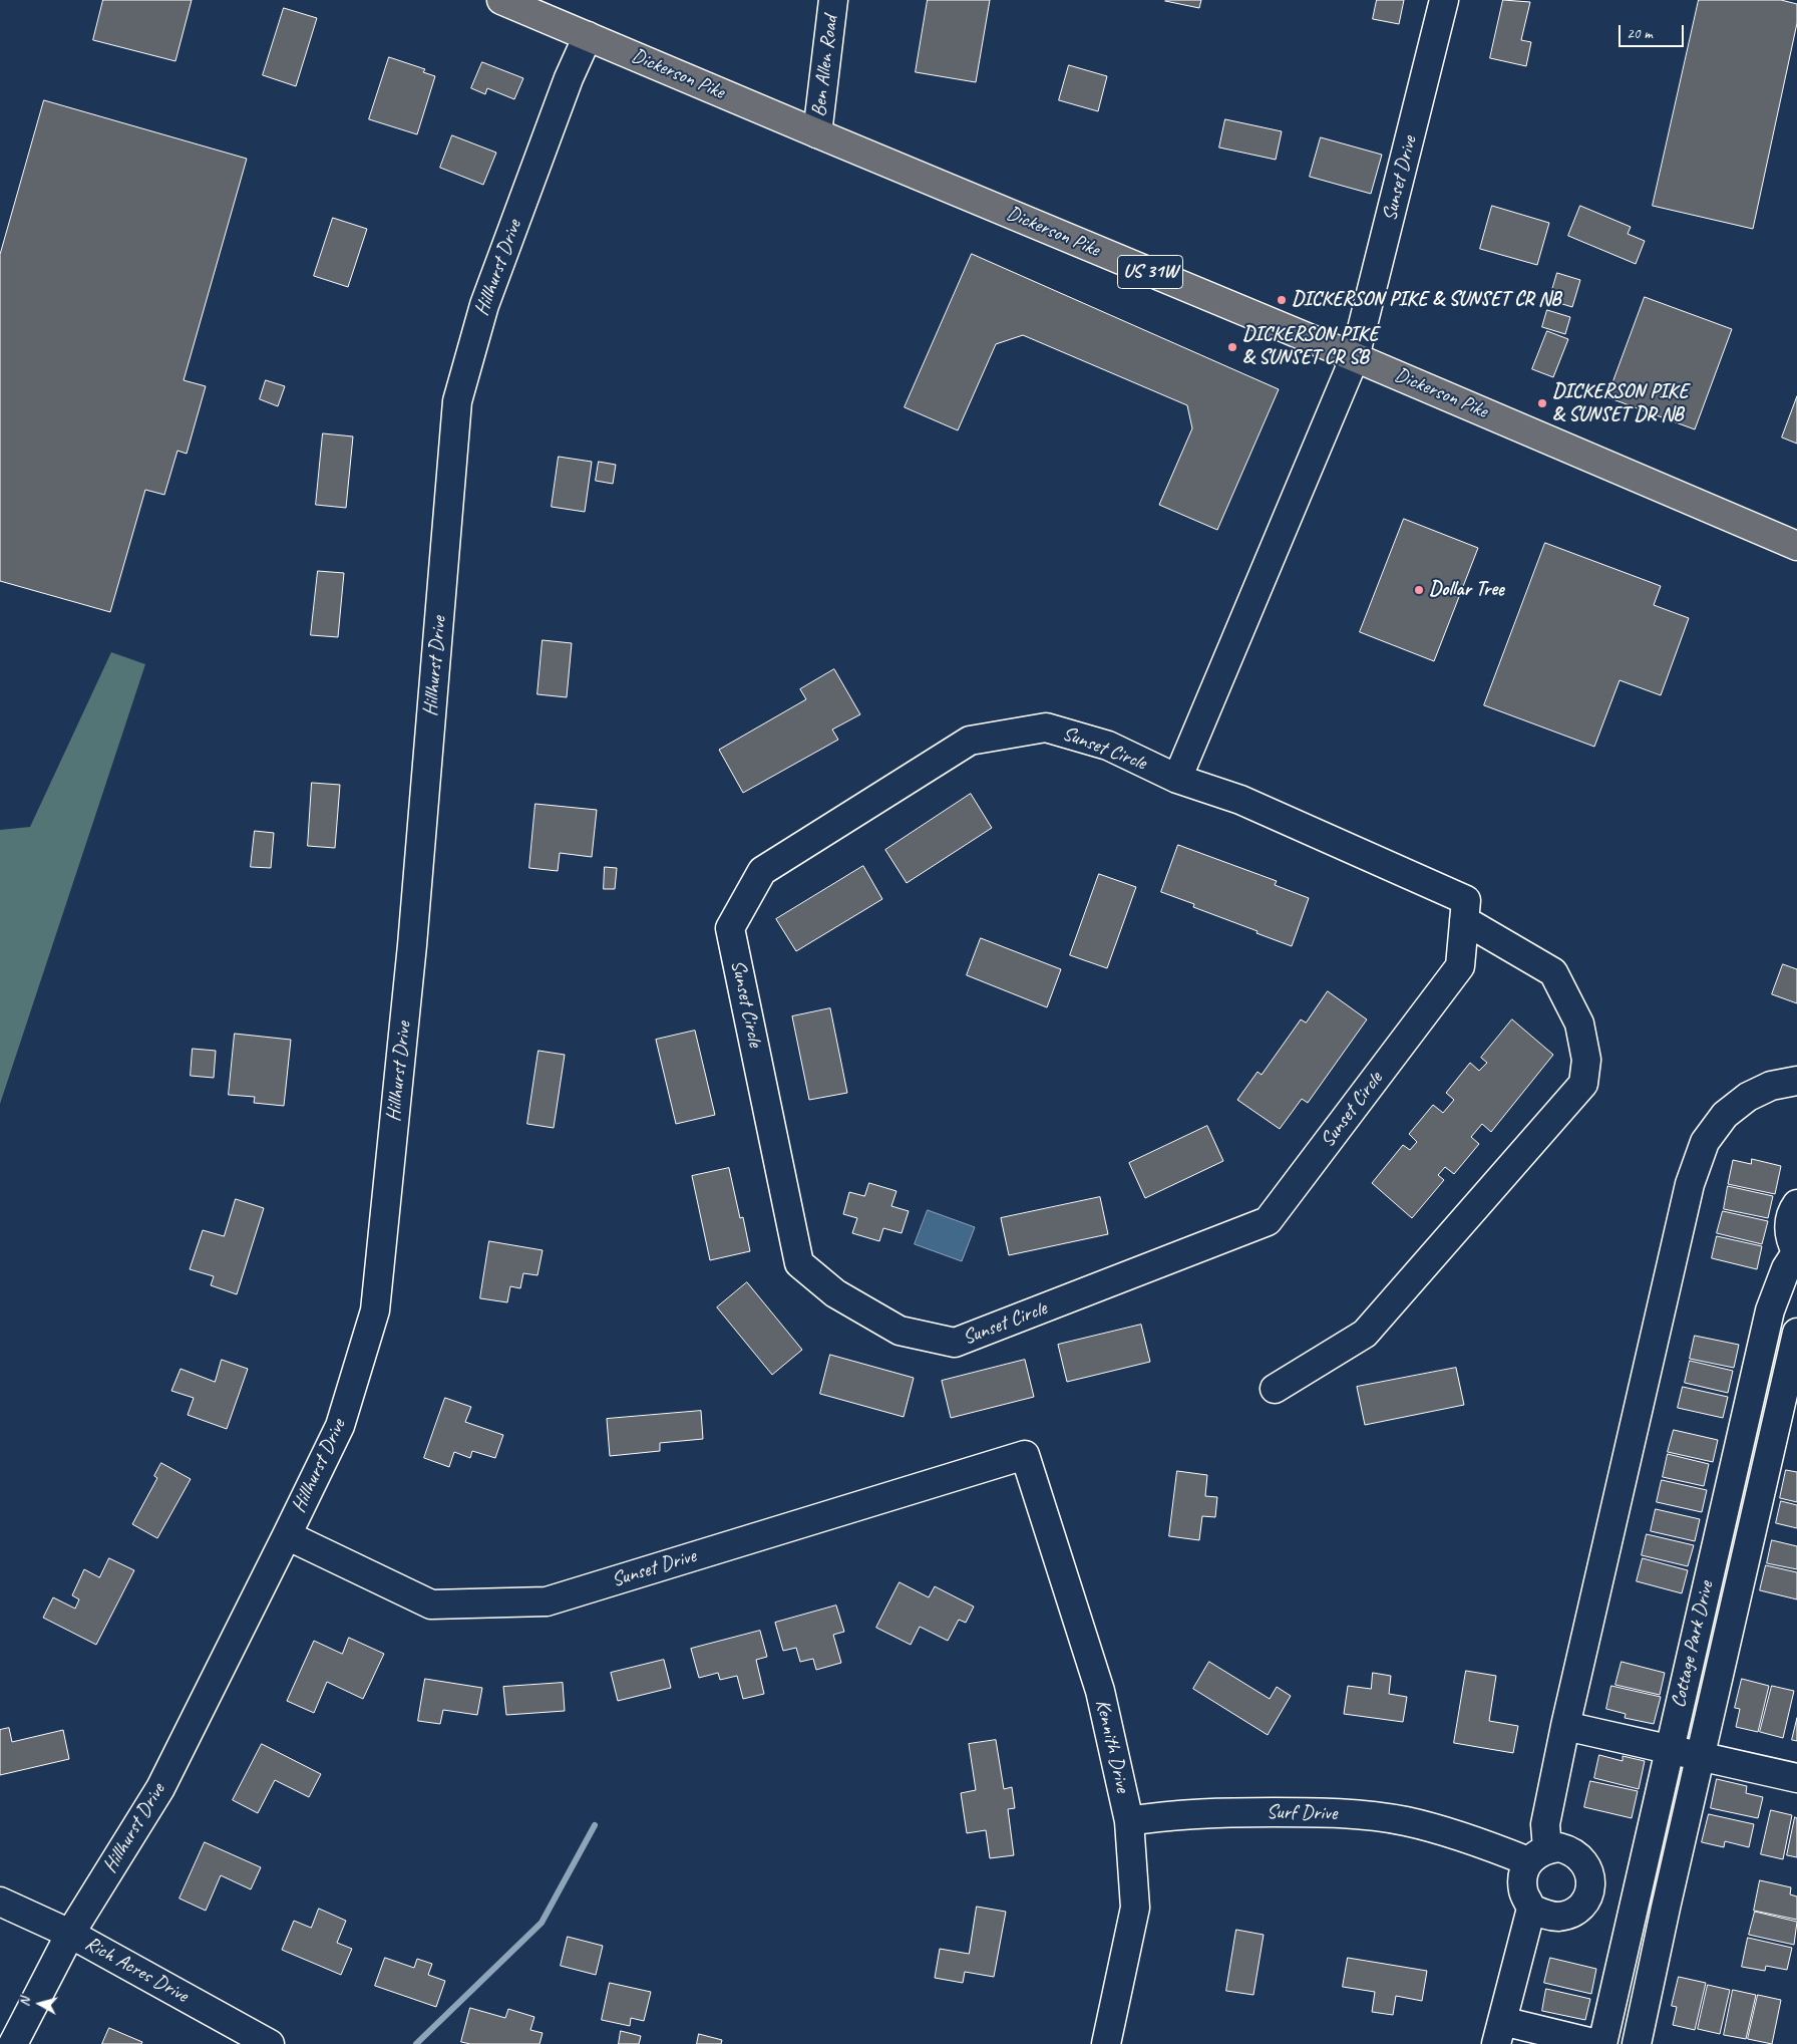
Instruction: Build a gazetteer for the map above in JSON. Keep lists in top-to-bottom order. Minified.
{"streets":{"main road":["Dickerson Pike","US 31W"],"street":["Ben Allen Road","Sunset Drive","Hillhurst Drive","Sunset Circle","Cottage Park Drive","Kennith Drive","Surf Drive","Rich Acres Drive"]},"crossings":[["Ben Allen Road","Dickerson Pike"],["Dickerson Pike","Sunset Drive"],["Dickerson Pike","Hillhurst Drive"],["Sunset Drive","Hillhurst Drive"],["Sunset Drive","Kennith Drive"],["Hillhurst Drive","Rich Acres Drive"],["Kennith Drive","Surf Drive"]],"places":["DICKERSON PIKE & SUNSET CR NB","DICKERSON PIKE & SUNSET CR SB","DICKERSON PIKE & SUNSET DR NB","Dollar Tree"],"scale_bar":"20 m","north":"left"}
